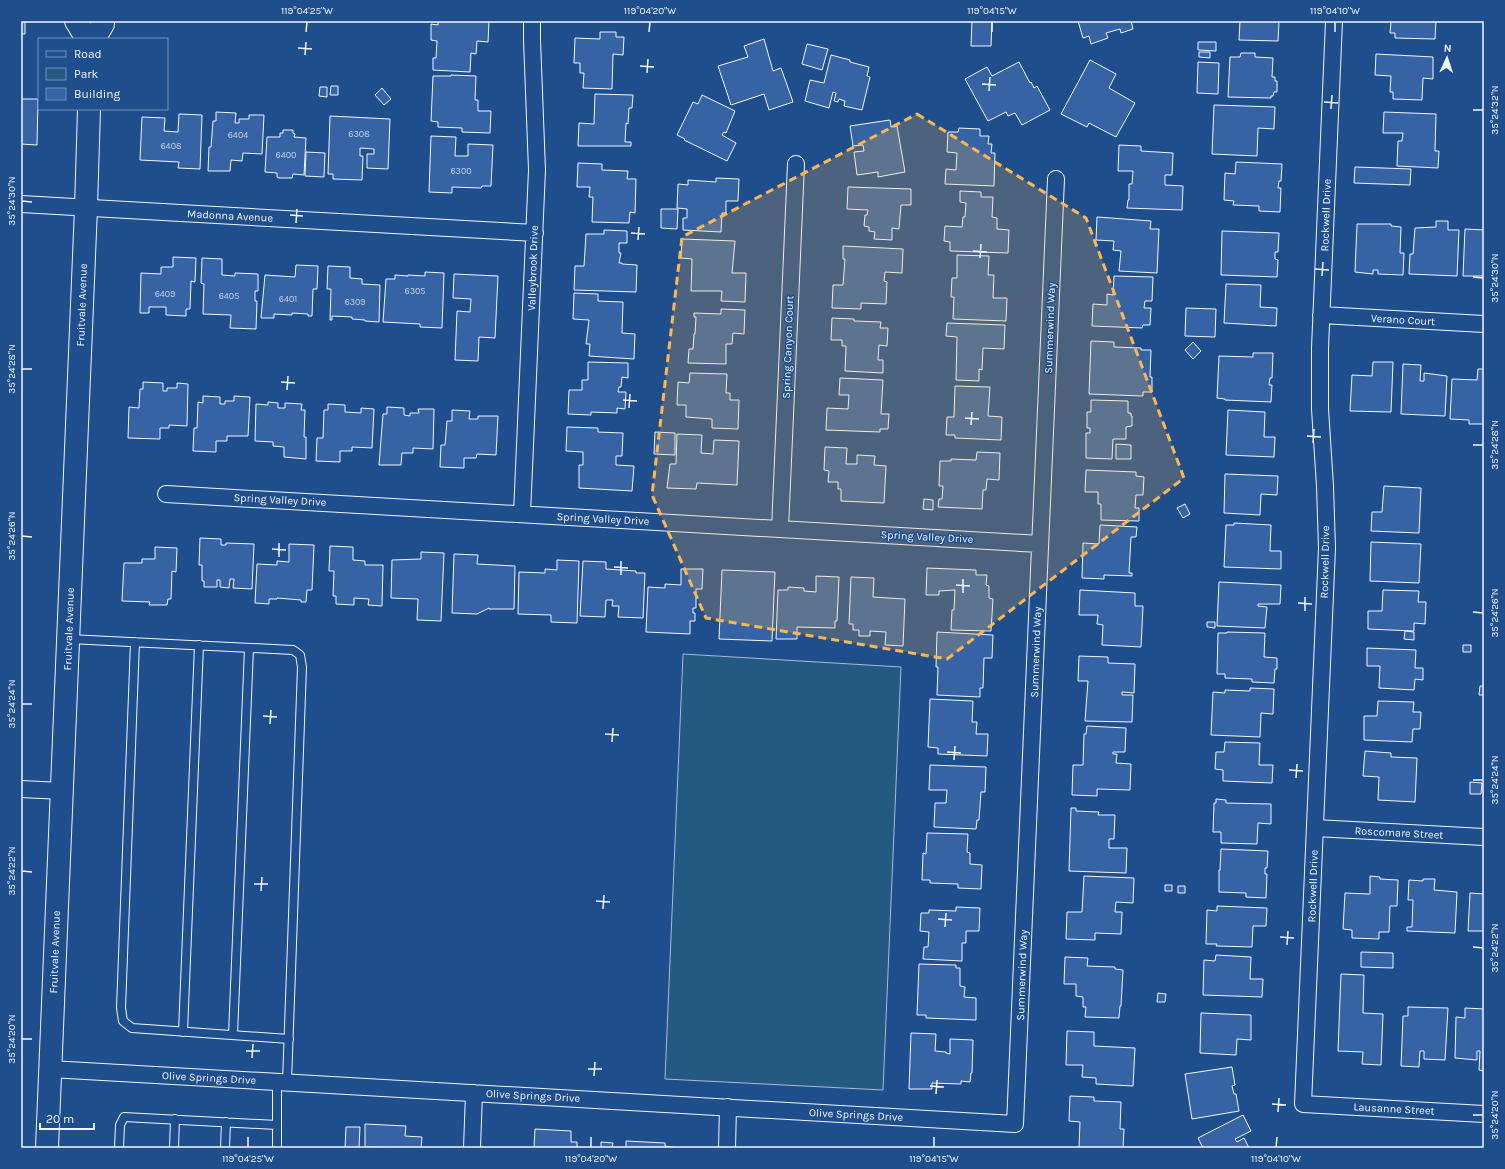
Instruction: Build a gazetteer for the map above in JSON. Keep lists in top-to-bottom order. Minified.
{"streets":{"main road":["Fruitvale Avenue"],"street":["Rockwell Drive","Madonna Avenue","Valleybrook Drive","Verano Court","Summerwind Way","Spring Canyon Court","Spring Valley Drive","Roscomare Street","Olive Springs Drive","Lausanne Street"]},"crossings":[["Rockwell Drive","Verano Court"],["Rockwell Drive","Roscomare Street"],["Rockwell Drive","Lausanne Street"],["Madonna Avenue","Valleybrook Drive"],["Madonna Avenue","Fruitvale Avenue"],["Valleybrook Drive","Spring Valley Drive"],["Fruitvale Avenue","Olive Springs Drive"],["Summerwind Way","Spring Valley Drive"],["Summerwind Way","Olive Springs Drive"],["Spring Canyon Court","Spring Valley Drive"]],"house_numbers":["6308","6404","6408","6400","6300","6305","6409","6405","6401","6309"],"legend":["Road","Park","Building"],"scale_bar":"20 m","north":"top","coordinates":["119°04'25\"W","119°04'20\"W","119°04'15\"W","119°04'10\"W","35°24'32\"N","35°24'30\"N","35°24'28\"N","35°24'26\"N","35°24'24\"N","35°24'22\"N","35°24'20\"N"]}
